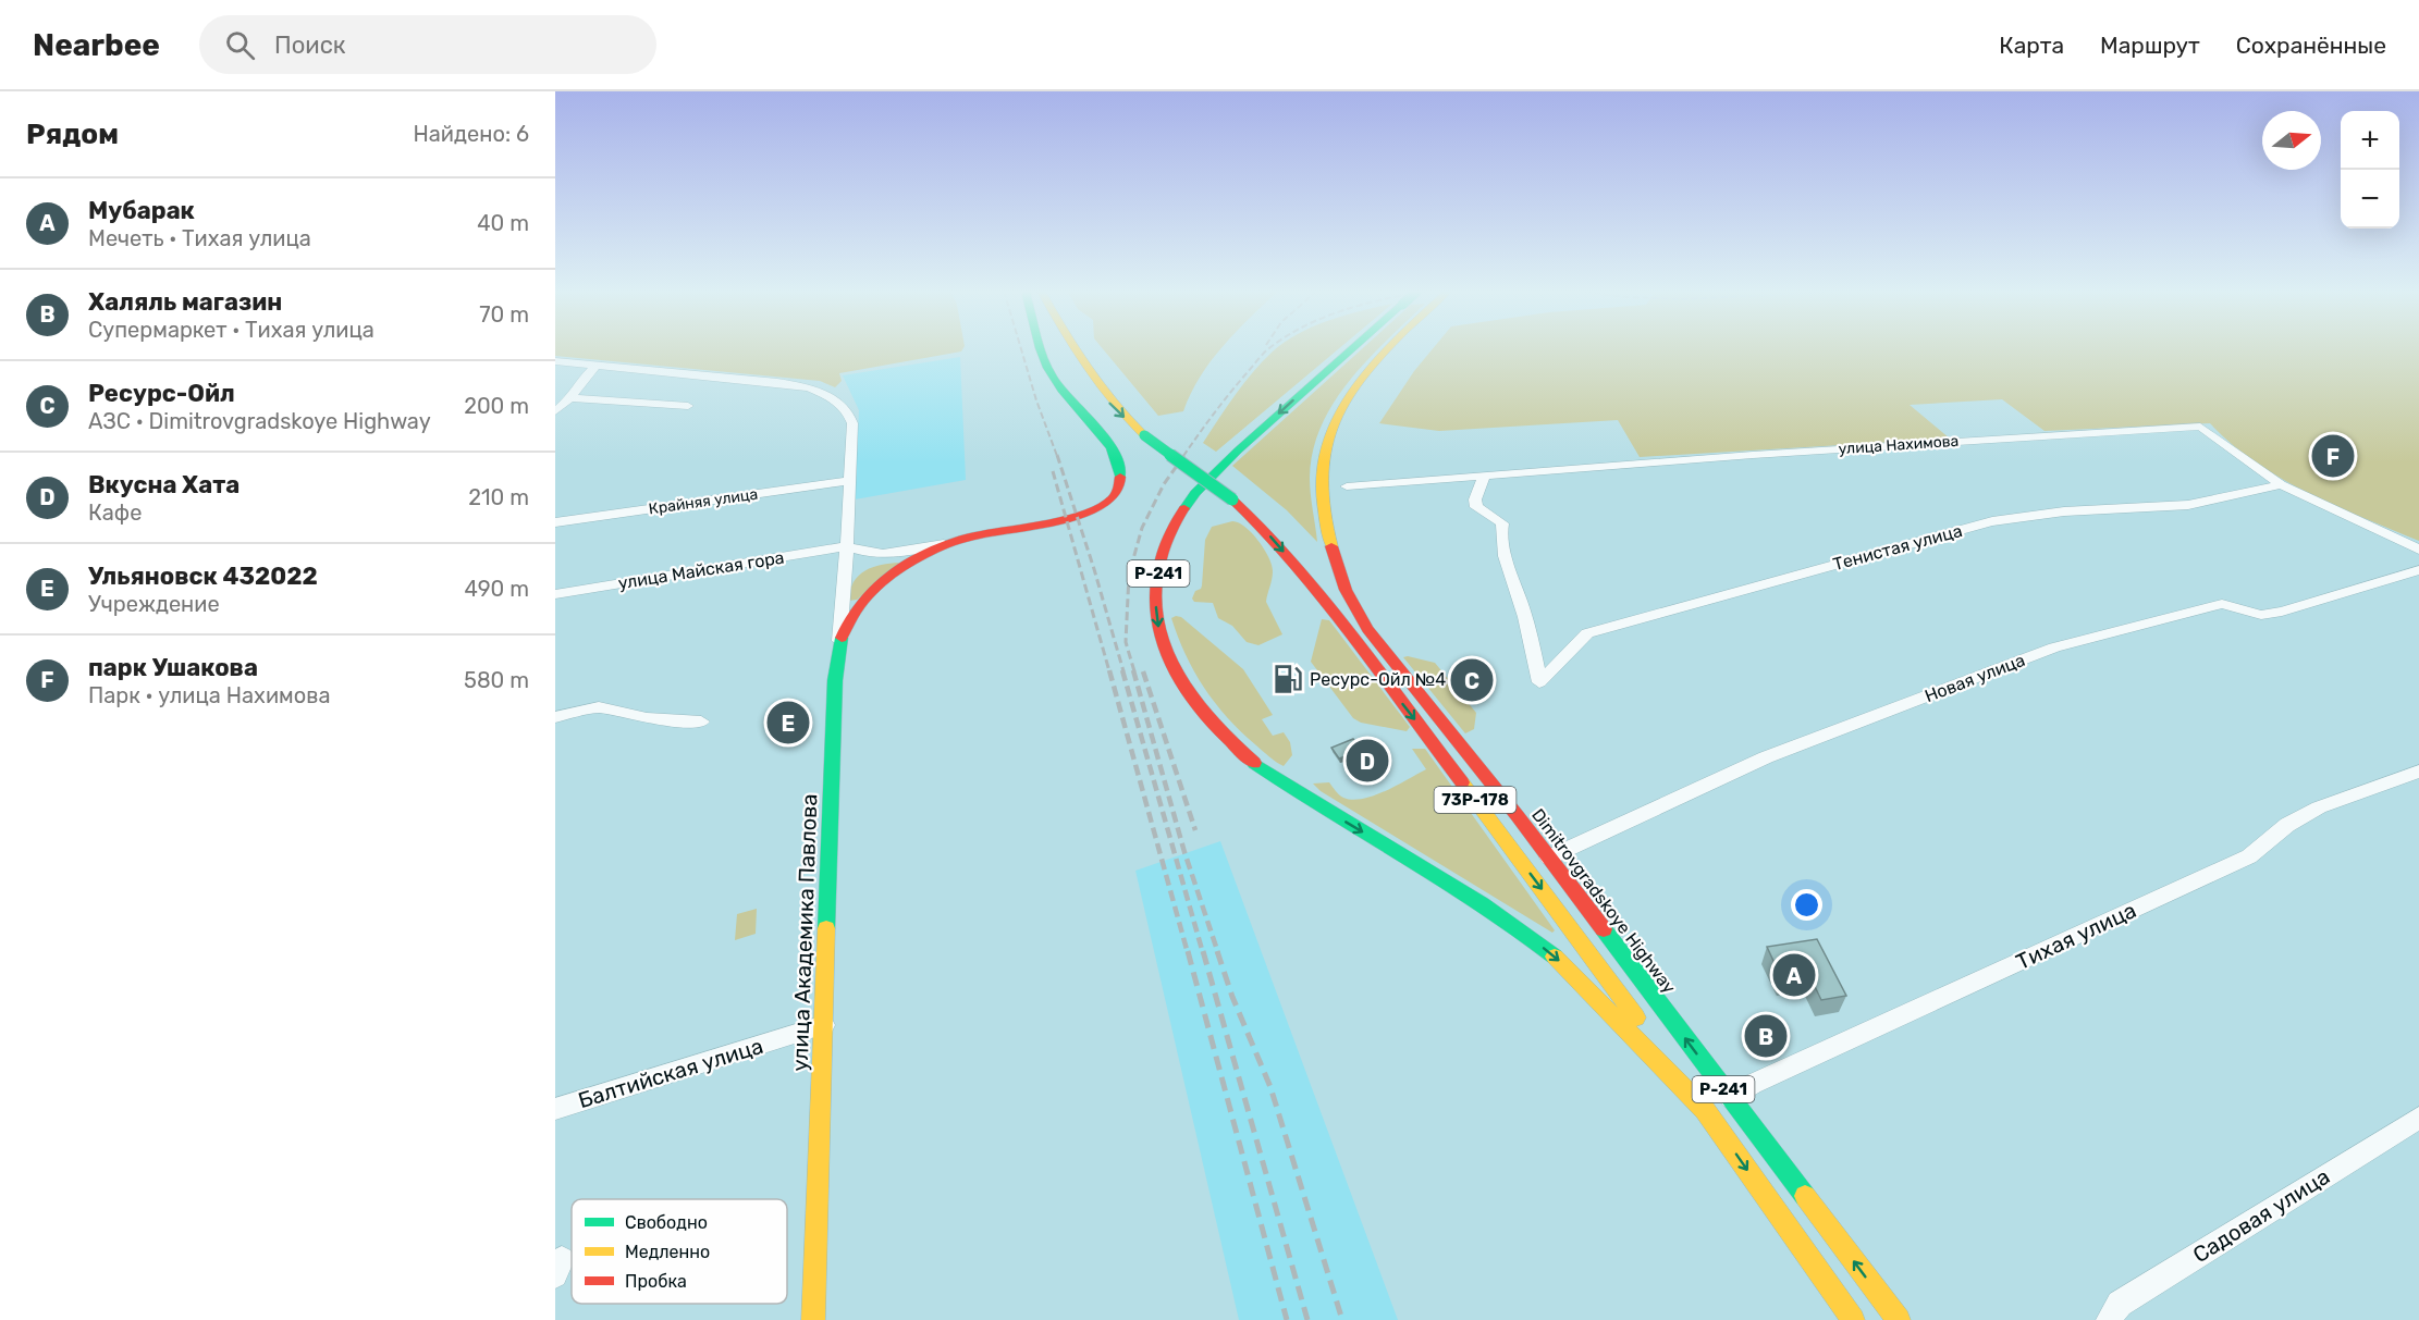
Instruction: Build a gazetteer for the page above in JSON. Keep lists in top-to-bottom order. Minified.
{"streets":{"main road":["Р-241","73Р-178","Dimitrovgradskoye Highway","улица Академика Павлова"],"street":["улица Нахимова","Крайняя улица","Тенистая улица","улица Майская гора","Новая улица","Тихая улица","Балтийская улица","Садовая улица"]},"crossings":[["улица Нахимова","Тенистая улица"],["Крайняя улица","улица Академика Павлова"],["улица Майская гора","улица Академика Павлова"],["Р-241","Dimitrovgradskoye Highway"],["Новая улица","Dimitrovgradskoye Highway"],["Dimitrovgradskoye Highway","Тихая улица"],["улица Академика Павлова","Балтийская улица"]],"places":{"fuel station":["Ресурс-Ойл №4"]},"legend":["Свободно","Медленно","Пробка"],"north":"right","page":{"header":"Nearbee","search":"Поиск","nav":["Карта","Маршрут","Сохранённые"],"heading":["Рядом","Найдено: 6"],"map_buttons":["+","−"],"list":[{"mark":"A","name":"Мубарак","note":"Мечеть · Тихая улица","value":"40 m"},{"mark":"B","name":"Халяль магазин","note":"Супермаркет · Тихая улица","value":"70 m"},{"mark":"C","name":"Ресурс-Ойл","note":"АЗС · Dimitrovgradskoye Highway","value":"200 m"},{"mark":"D","name":"Вкусна Хата","note":"Кафе","value":"210 m"},{"mark":"E","name":"Ульяновск 432022","note":"Учреждение","value":"490 m"},{"mark":"F","name":"парк Ушакова","note":"Парк · улица Нахимова","value":"580 m"}],"pins":["F","C","E","D","A","B"]}}
